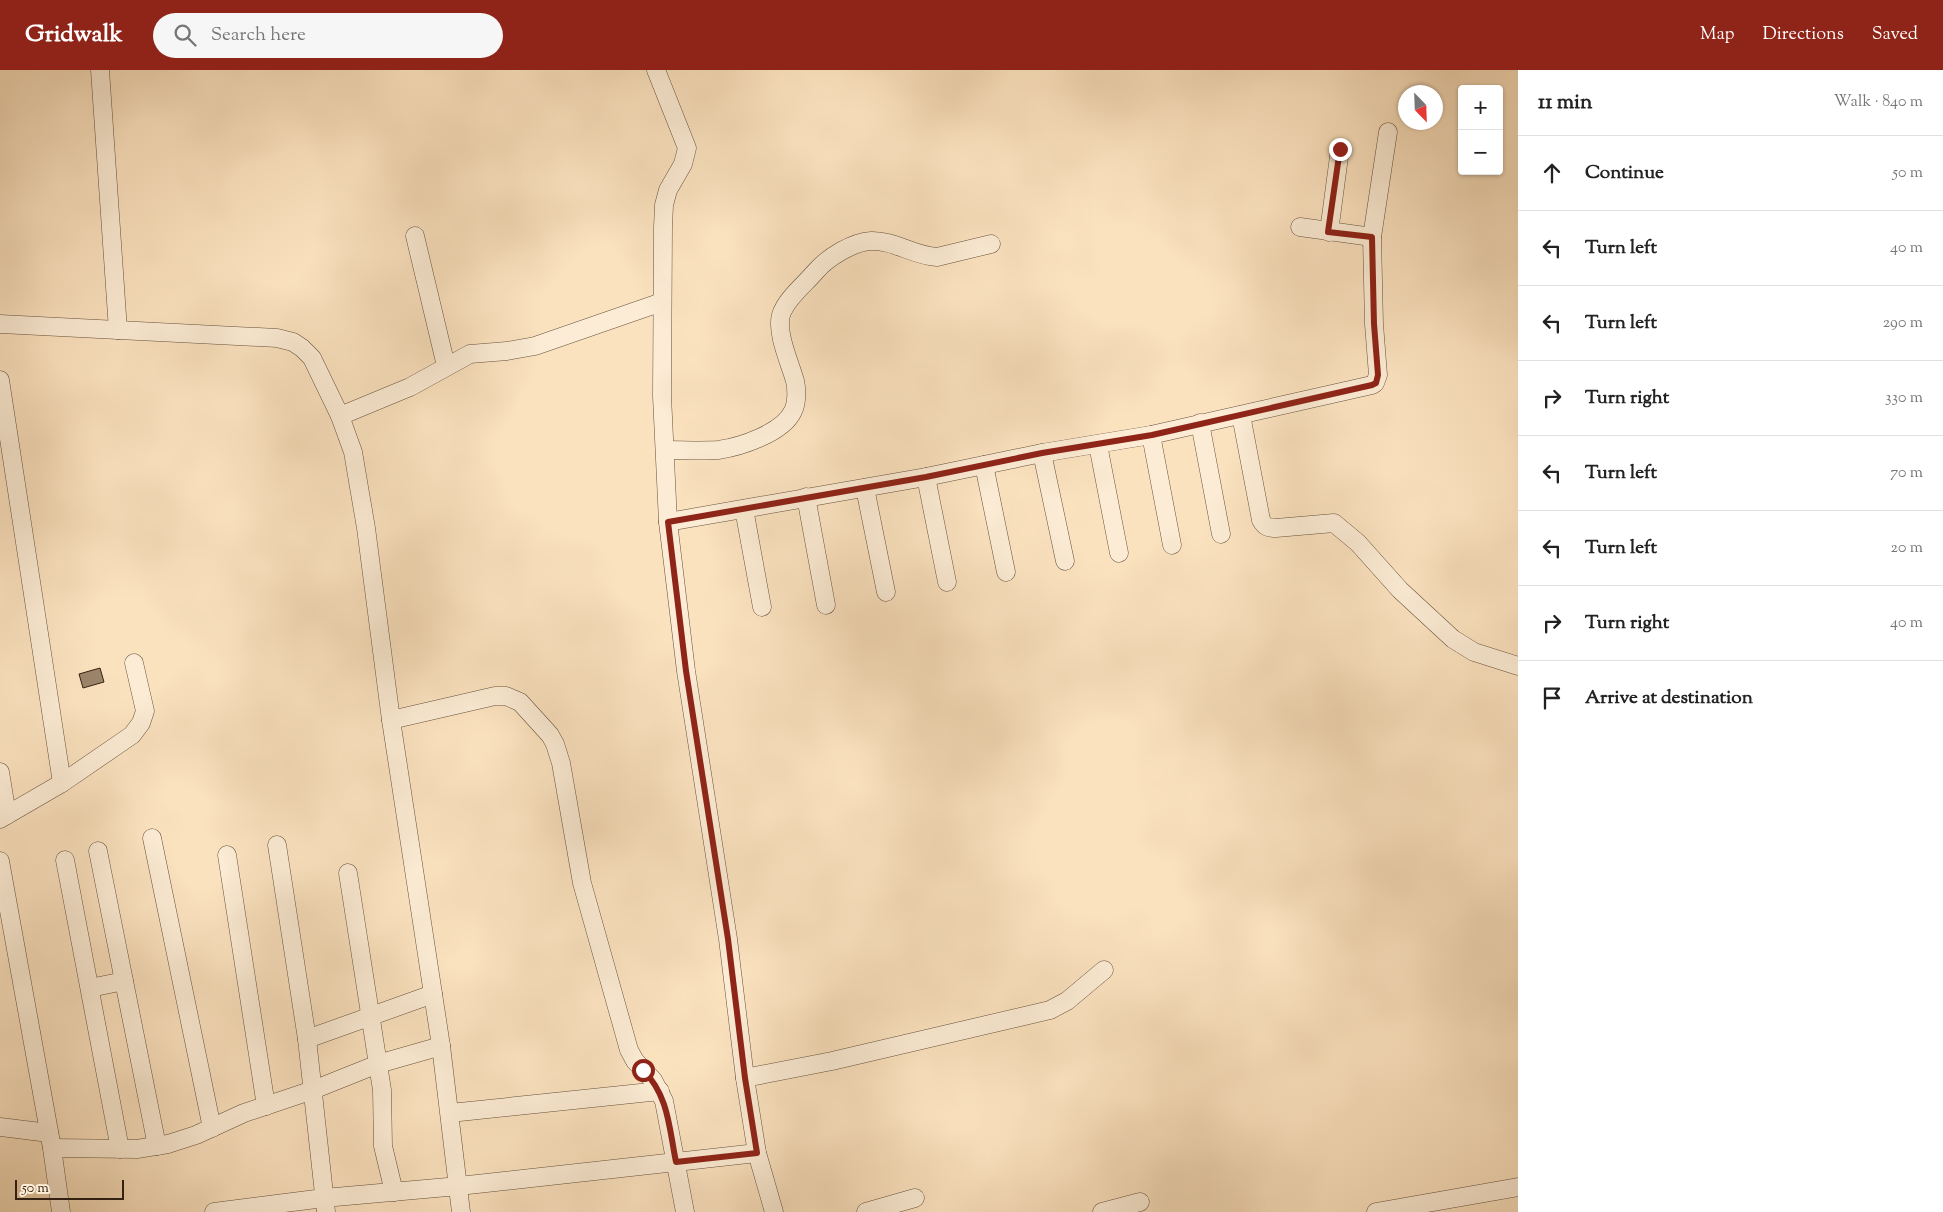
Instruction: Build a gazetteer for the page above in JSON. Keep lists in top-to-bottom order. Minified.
{"scale_bar":"50 m","north":"bottom right","page":{"header":"Gridwalk","search":"Search here","nav":["Map","Directions","Saved"],"heading":["11 min","Walk · 840 m"],"map_buttons":["+","−"],"list":[["Continue","50 m"],["Turn left","40 m"],["Turn left","290 m"],["Turn right","330 m"],["Turn left","70 m"],["Turn left","20 m"],["Turn right","40 m"],"Arrive at destination"],"scale":"50 m"}}
